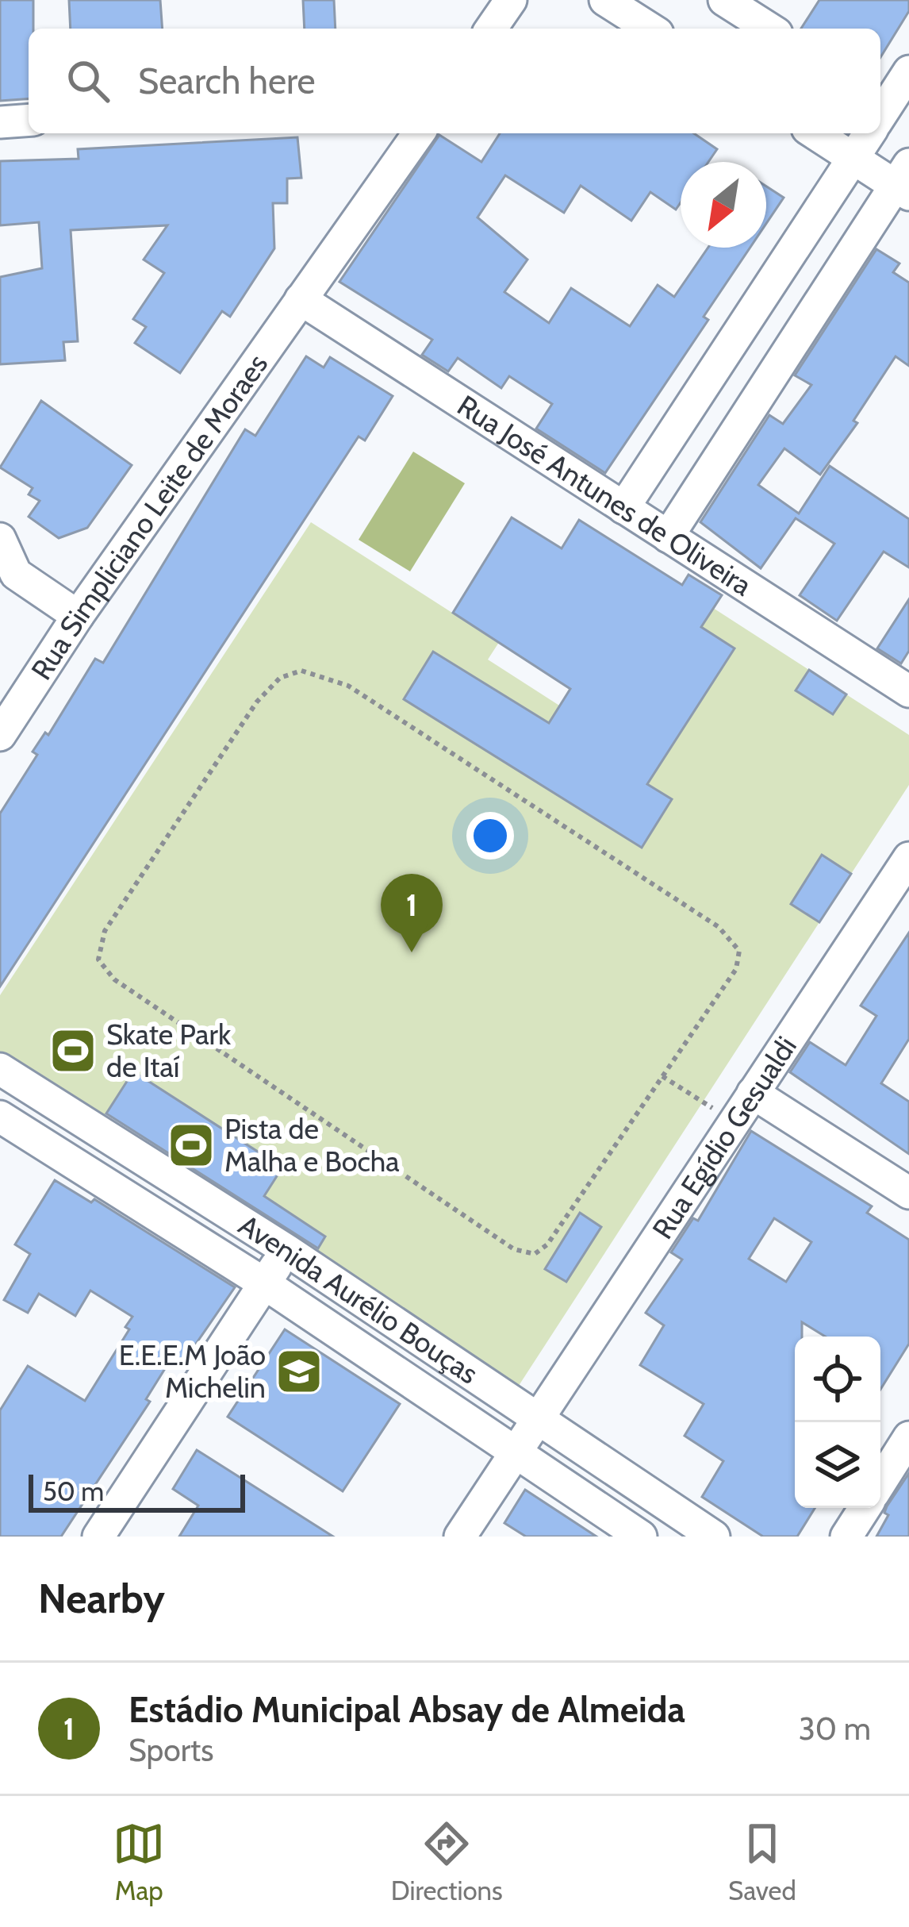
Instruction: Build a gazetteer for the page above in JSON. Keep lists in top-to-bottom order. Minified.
{"streets":{"street":["Rua José Antunes de Oliveira","Rua Simpliciano Leite de Moraes","Rua Egídio Gesualdi","Avenida Aurélio Bouças"]},"crossings":[["Rua José Antunes de Oliveira","Rua Simpliciano Leite de Moraes"],["Rua Egídio Gesualdi","Avenida Aurélio Bouças"]],"places":{"sports":["Skate Park de Itaí","Pista de Malha e Bocha"],"school or university":["E.E.E.M João Michelin"]},"scale_bar":"50 m","north":"bottom left","page":{"search":"Search here","pins":"1","scale":"50 m","heading":"Nearby","list":[{"mark":"1","name":"Estádio Municipal Absay de Almeida","note":"Sports","value":"30 m"}],"nav":["Map","Directions","Saved"]}}
